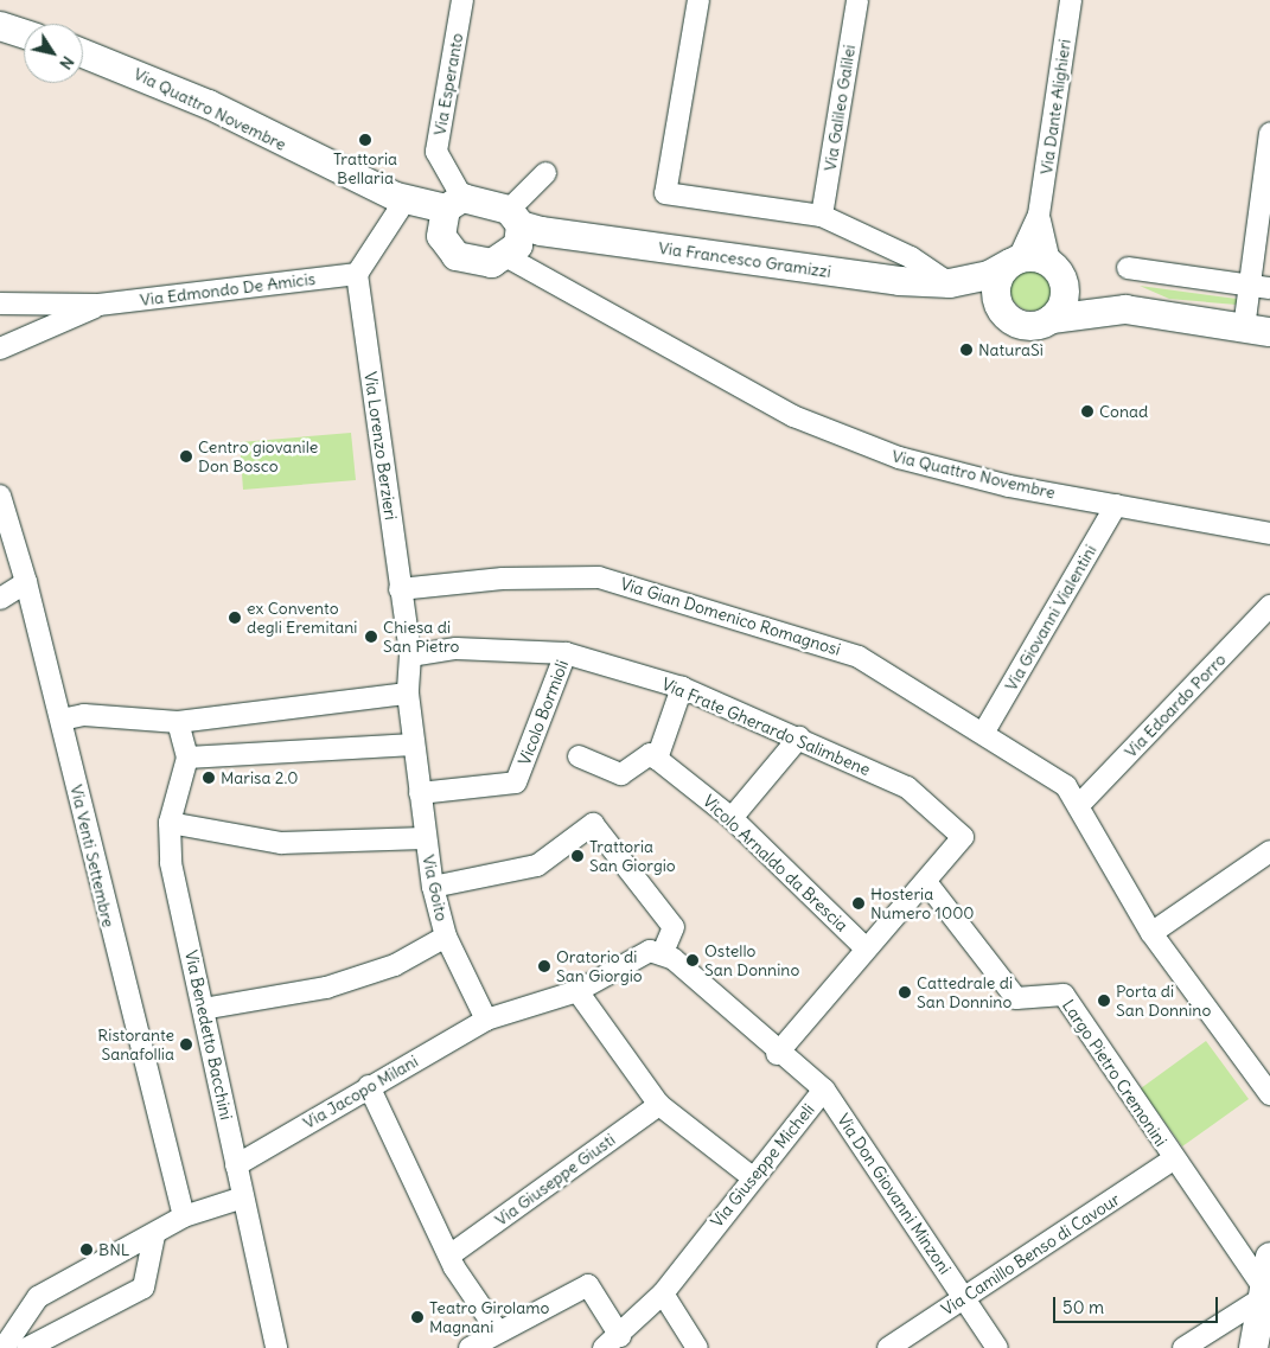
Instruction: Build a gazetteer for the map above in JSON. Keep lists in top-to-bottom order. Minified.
{"streets":{"main road":["Via Quattro Novembre","Via Francesco Gramizzi"],"street":["Via Esperanto","Via Dante Alighieri","Via Galileo Galilei","Via Edmondo De Amicis","Via Lorenzo Berzieri","Via Gian Domenico Romagnosi","Via Giovanni Vialentini","Via Edoardo Porro","Vicolo Bormioli","Via Frate Gherardo Salimbene","Via Venti Settembre","Vicolo Arnaldo da Brescia","Via Goito","Via Benedetto Bacchini","Largo Pietro Cremonini","Via Jacopo Milani","Via Giuseppe Micheli","Via Giuseppe Giusti","Via Don Giovanni Minzoni","Via Camillo Benso di Cavour"]},"crossings":[["Via Esperanto","Via Quattro Novembre"],["Via Dante Alighieri","Via Francesco Gramizzi"],["Via Quattro Novembre","Via Francesco Gramizzi"],["Via Quattro Novembre","Via Giovanni Vialentini"],["Via Edmondo De Amicis","Via Lorenzo Berzieri"],["Via Lorenzo Berzieri","Via Gian Domenico Romagnosi"],["Via Lorenzo Berzieri","Via Frate Gherardo Salimbene"],["Via Lorenzo Berzieri","Via Goito"],["Via Gian Domenico Romagnosi","Via Giovanni Vialentini"],["Via Gian Domenico Romagnosi","Via Edoardo Porro"],["Vicolo Bormioli","Via Frate Gherardo Salimbene"],["Vicolo Bormioli","Via Goito"],["Via Frate Gherardo Salimbene","Largo Pietro Cremonini"],["Via Goito","Via Jacopo Milani"],["Via Benedetto Bacchini","Via Jacopo Milani"],["Largo Pietro Cremonini","Via Camillo Benso di Cavour"],["Via Jacopo Milani","Via Giuseppe Micheli"],["Via Giuseppe Micheli","Via Don Giovanni Minzoni"],["Via Don Giovanni Minzoni","Via Camillo Benso di Cavour"]],"places":["Trattoria Bellaria","NaturaSì","Conad","Centro giovanile Don Bosco","ex Convento degli Eremitani","Chiesa di San Pietro","Marisa 2.0","Trattoria San Giorgio","Hosteria Numero 1000","Ostello San Donnino","Oratorio di San Giorgio","Cattedrale di San Donnino","Porta di San Donnino","Ristorante Sanafollia","BNL","Teatro Girolamo Magnani"],"scale_bar":"50 m","north":"bottom right"}
